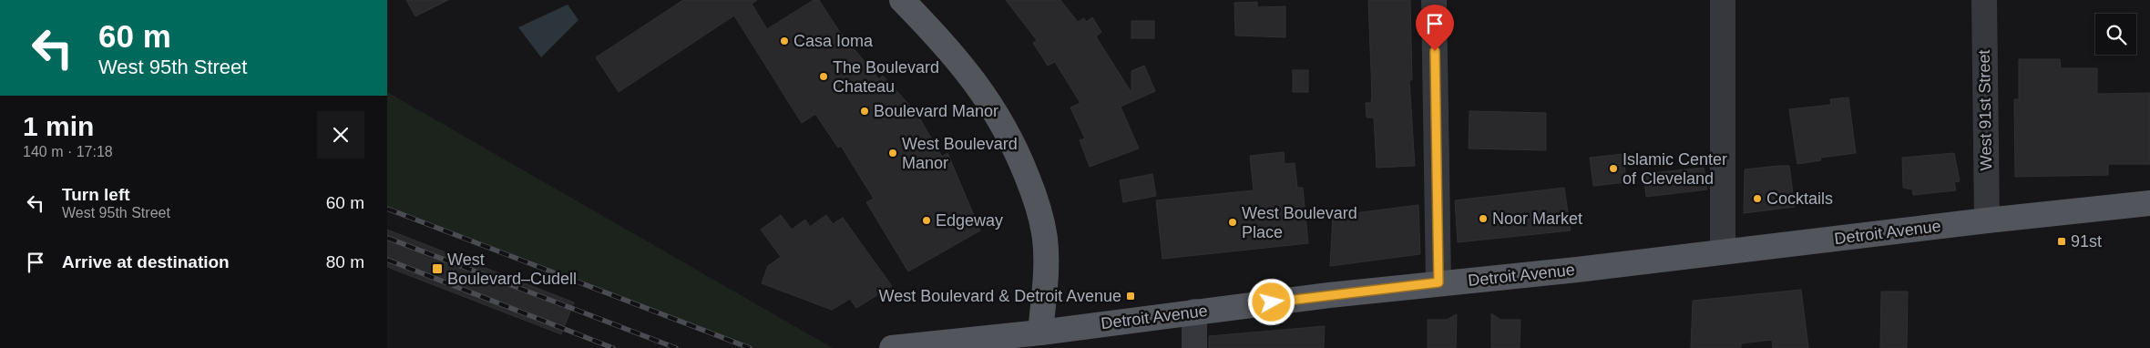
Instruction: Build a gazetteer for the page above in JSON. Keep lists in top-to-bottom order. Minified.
{"streets":{"main road":["Detroit Avenue"],"street":["West 91st Street"]},"crossings":[["West 91st Street","Detroit Avenue"]],"places":{"other":["Casa Ioma","The Boulevard Chateau","Boulevard Manor","West Boulevard Manor","Islamic Center of Cleveland","Cocktails","Noor Market","Edgeway","West Boulevard Place"],"transit":["91st","West Boulevard–Cudell","West Boulevard & Detroit Avenue"]},"page":{"turn":["60 m","West 95th Street"],"heading":["1 min","140 m · 17:18"],"list":[{"name":"Turn left","note":"West 95th Street","value":"60 m"},{"name":"Arrive at destination","value":"80 m"}]}}
